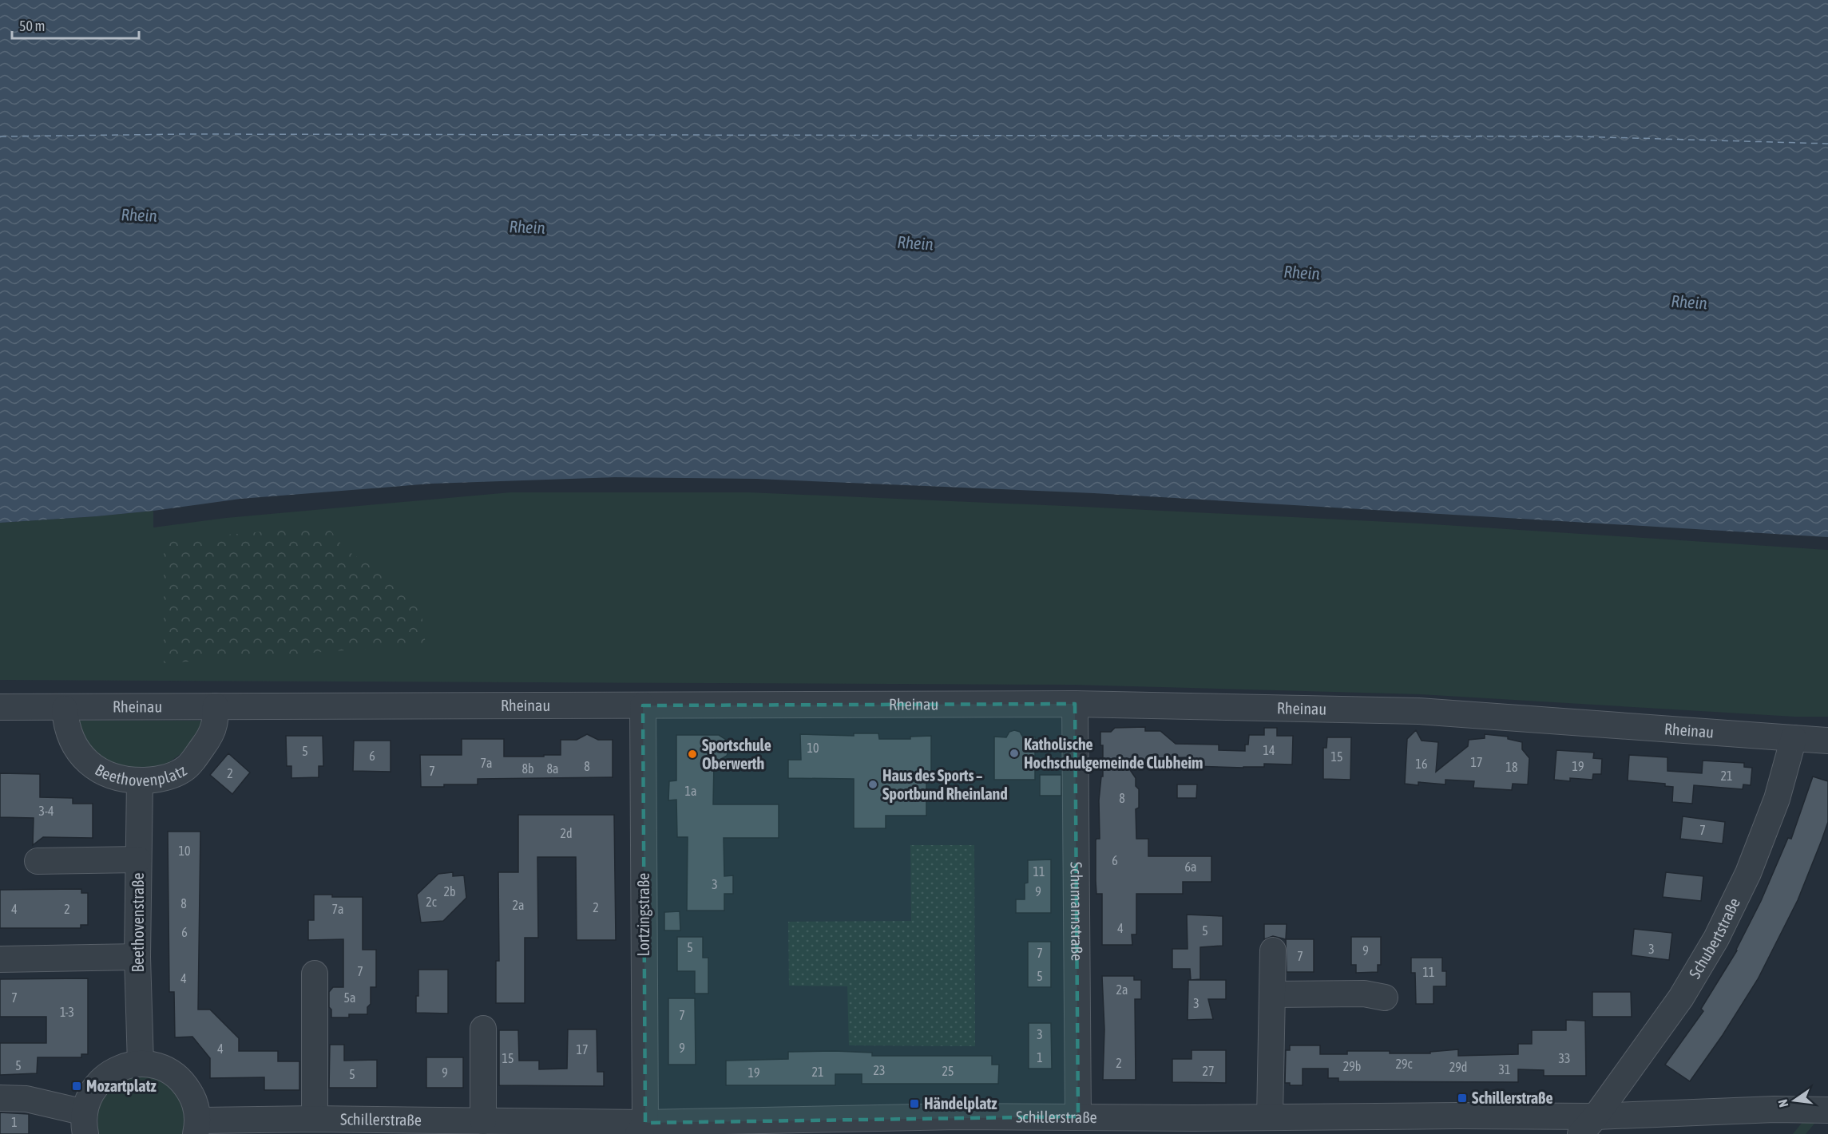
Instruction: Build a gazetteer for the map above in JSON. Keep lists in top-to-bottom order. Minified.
{"streets":{"street":["Rheinau","Beethovenplatz","Schumannstraße","Lortzingstraße","Beethovenstraße","Schubertstraße","Schillerstraße"]},"crossings":[["Rheinau","Beethovenplatz"],["Rheinau","Schumannstraße"],["Rheinau","Lortzingstraße"],["Rheinau","Schubertstraße"],["Beethovenplatz","Beethovenstraße"],["Schumannstraße","Schillerstraße"],["Lortzingstraße","Schillerstraße"],["Schubertstraße","Schillerstraße"]],"water":["Rhein"],"places":{"other":["Katholische Hochschulgemeinde Clubheim","Sportschule Oberwerth","Haus des Sports – Sportbund Rheinland"],"transit":["Mozartplatz","Schillerstraße","Händelplatz"]},"house_numbers":["10","14","5","6","15","17","7a","16","8","19","18","8b","8a","7","2","21","1a","8","3-4","7","2d","10","6","6a","11","3","2b","9","2c","8","2a","2","4","2","7a","4","5","6","5","3","9","7","7","7","11","5","4","2a","7","5a","3","1-3","7","3","9","4","17","1","15","33","2","29c","5","29b","29d","31","23","25","27","21","9","19","5","1"],"scale_bar":"50 m","north":"left"}
